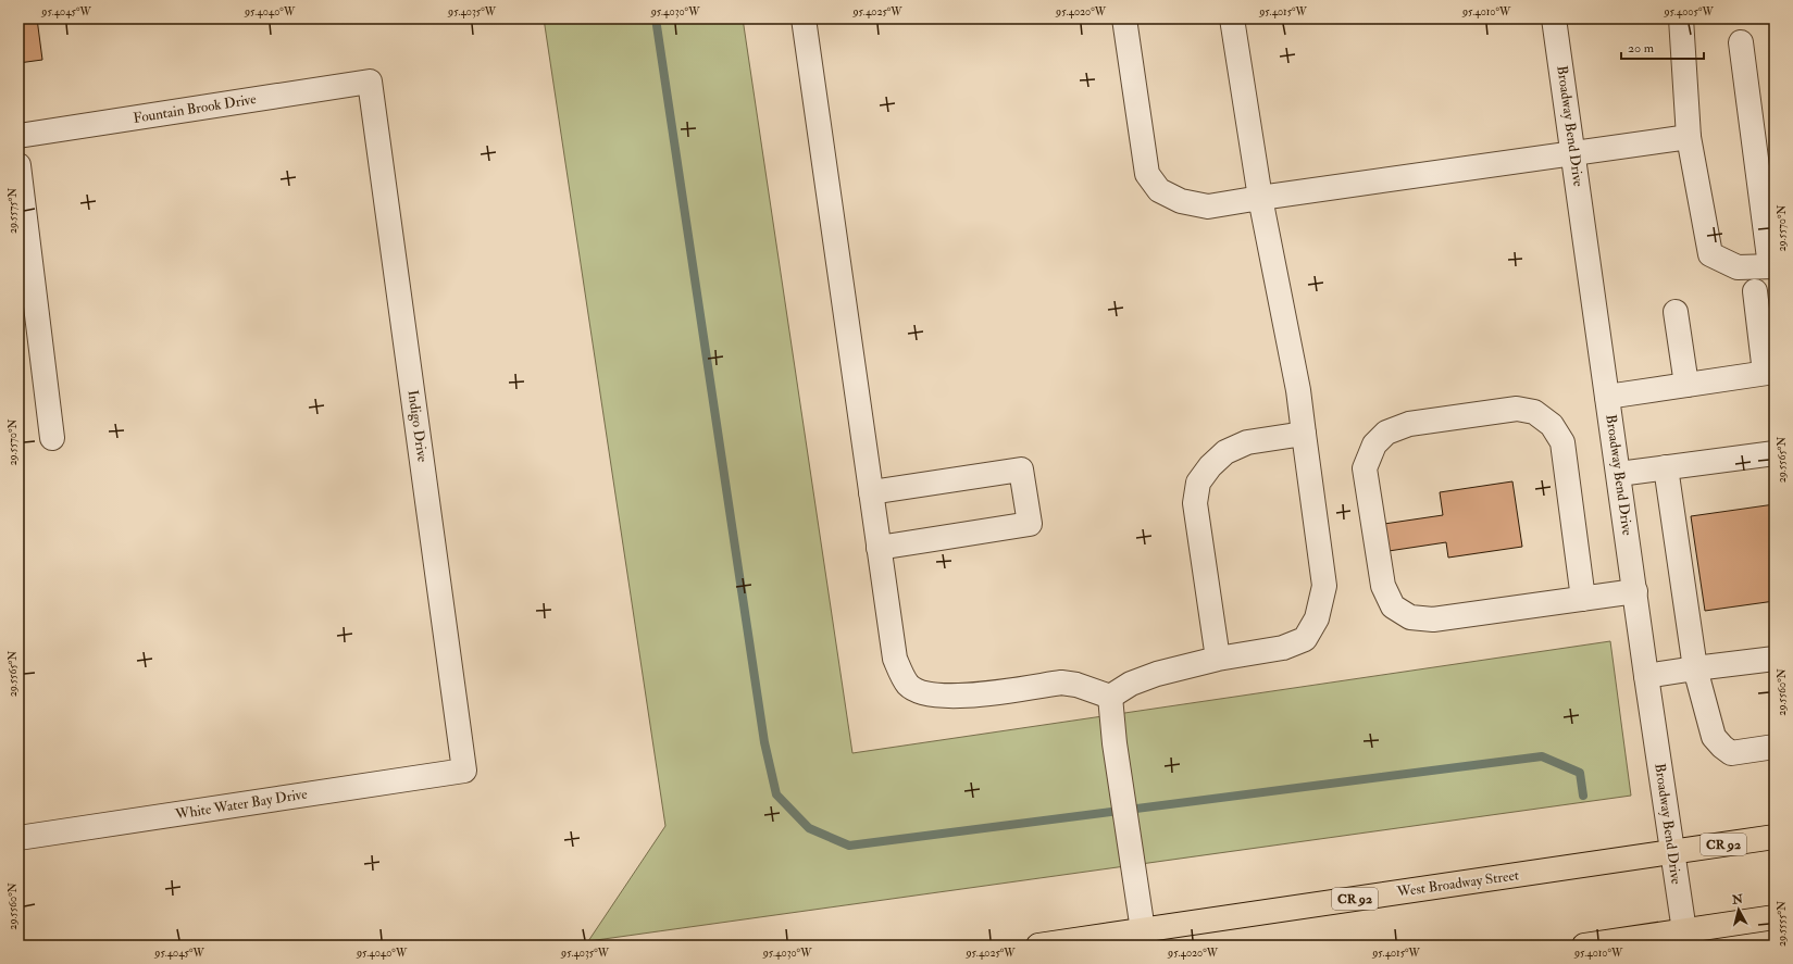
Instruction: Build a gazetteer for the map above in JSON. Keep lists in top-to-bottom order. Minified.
{"streets":{"main road":["CR 92","West Broadway Street"],"street":["Fountain Brook Drive","Broadway Bend Drive","Indigo Drive","White Water Bay Drive"]},"crossings":[["Fountain Brook Drive","Indigo Drive"],["Broadway Bend Drive","West Broadway Street"],["Indigo Drive","White Water Bay Drive"]],"scale_bar":"20 m","north":"top","coordinates":["95.4045°W","95.4040°W","95.4035°W","95.4030°W","95.4025°W","95.4020°W","95.4015°W","95.4010°W","95.4005°W","29.5575°N","29.5570°N","29.5565°N","29.5560°N","29.5555°N"]}
